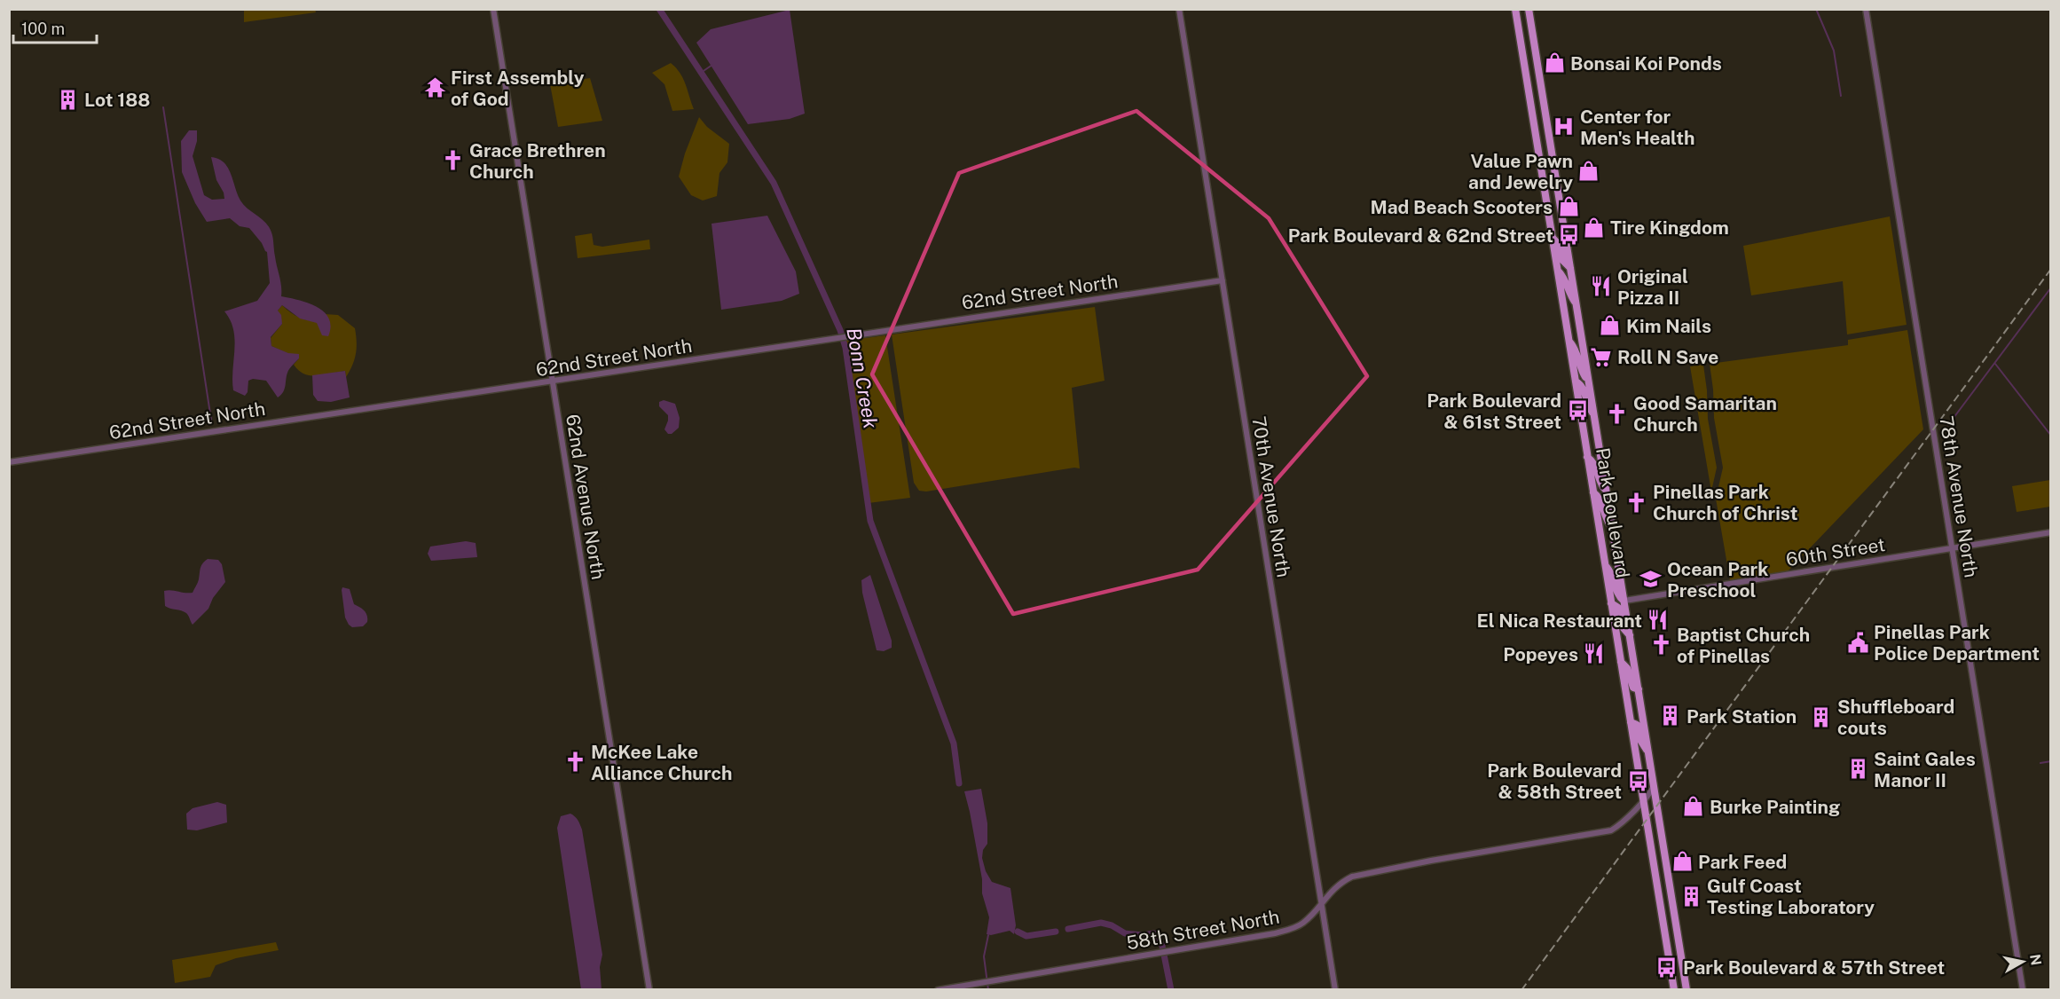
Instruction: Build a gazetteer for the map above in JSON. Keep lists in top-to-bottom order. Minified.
{"streets":{"main road":["Park Boulevard"],"street":["62nd Street North","62nd Avenue North","70th Avenue North","78th Avenue North","60th Street","58th Street North"]},"crossings":[["62nd Street North","62nd Avenue North"],["62nd Street North","70th Avenue North"],["70th Avenue North","58th Street North"],["78th Avenue North","60th Street"],["Park Boulevard","60th Street"],["Park Boulevard","58th Street North"]],"water":["Bonn Creek"],"places":{"shop":["Bonsai Koi Ponds","Value Pawn and Jewelry","Mad Beach Scooters","Tire Kingdom","Kim Nails","Burke Painting","Park Feed"],"temple":["First Assembly of God"],"building":["Lot 188","Park Station","Shuffleboard couts","Saint Gales Manor II","Gulf Coast Testing Laboratory"],"hospital":["Center for Men's Health"],"church":["Grace Brethren Church","Good Samaritan Church","Pinellas Park Church of Christ","Baptist Church of Pinellas","McKee Lake Alliance Church"],"bus stop":["Park Boulevard & 62nd Street","Park Boulevard & 61st Street","Park Boulevard & 58th Street","Park Boulevard & 57th Street"],"restaurant":["Original Pizza II","El Nica Restaurant","Popeyes"],"supermarket":["Roll N Save"],"school or university":["Ocean Park Preschool"],"public building":["Pinellas Park Police Department"]},"scale_bar":"100 m","north":"right"}
